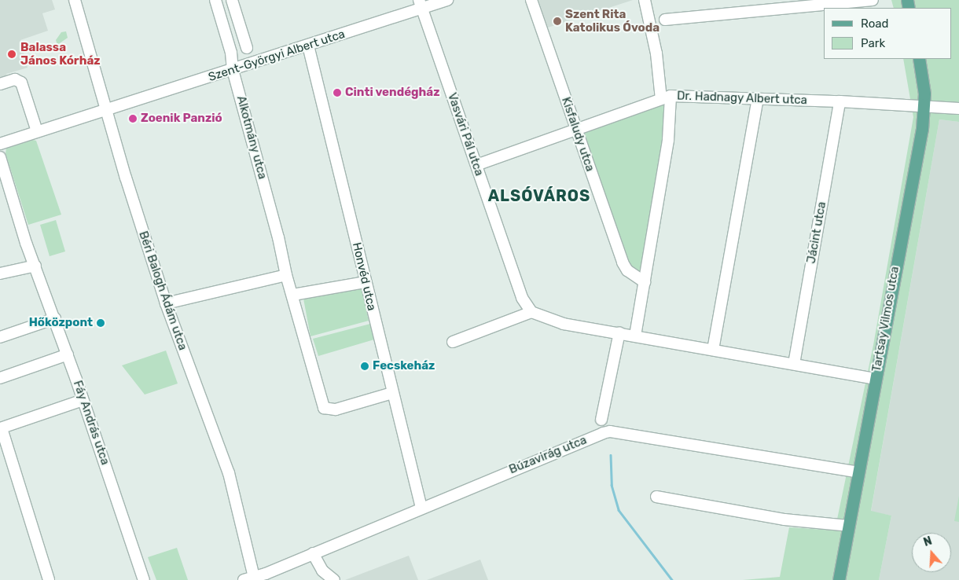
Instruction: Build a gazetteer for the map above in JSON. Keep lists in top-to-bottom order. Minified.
{"streets":{"main road":["Tartsay Vilmos utca"],"street":["Szent-Györgyi Albert utca","Dr. Hadnagy Albert utca","Vasvári Pál utca","Kisfaludy utca","Alkotmány utca","Jácint utca","Honvéd utca","Béri Balogh Ádám utca","Fáy András utca","Búzavirág utca"]},"crossings":[["Szent-Györgyi Albert utca","Vasvári Pál utca"],["Szent-Györgyi Albert utca","Alkotmány utca"],["Szent-Györgyi Albert utca","Honvéd utca"],["Szent-Györgyi Albert utca","Béri Balogh Ádám utca"],["Dr. Hadnagy Albert utca","Vasvári Pál utca"],["Dr. Hadnagy Albert utca","Kisfaludy utca"],["Dr. Hadnagy Albert utca","Jácint utca"],["Dr. Hadnagy Albert utca","Tartsay Vilmos utca"],["Honvéd utca","Búzavirág utca"],["Béri Balogh Ádám utca","Búzavirág utca"],["Tartsay Vilmos utca","Búzavirág utca"]],"districts":["ALSÓVÁROS"],"places":["Szent Rita Katolikus Óvoda","Balassa János Kórház","Cinti vendégház","Zoenik Panzió","Hőközpont","Fecskeház"],"legend":["Road","Park"],"north":"top"}
